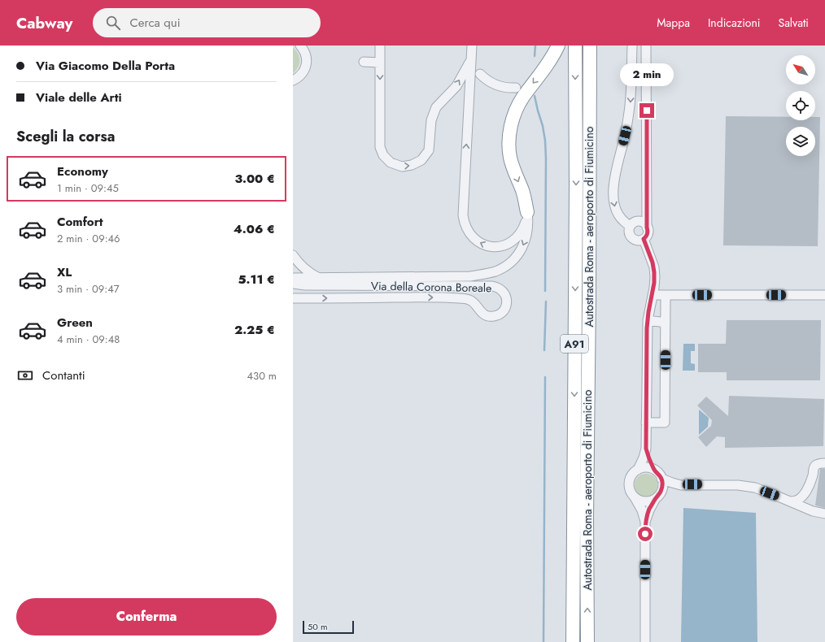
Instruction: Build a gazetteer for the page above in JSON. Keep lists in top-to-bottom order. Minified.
{"streets":{"highway":["Autostrada Roma - aeroporto di Fiumicino","A91"],"street":["Via della Corona Boreale"]},"scale_bar":"50 m","north":"top left","page":{"header":"Cabway","search":"Cerca qui","nav":["Mappa","Indicazioni","Salvati"],"banner":["Via Giacomo Della Porta","Viale delle Arti"],"bubble":"2 min","heading":"Scegli la corsa","list":[{"name":"Economy","note":"1 min · 09:45","value":"3.00 €"},{"name":"Comfort","note":"2 min · 09:46","value":"4.06 €"},{"name":"XL","note":"3 min · 09:47","value":"5.11 €"},{"name":"Green","note":"4 min · 09:48","value":"2.25 €"}],"pay":["Contanti","430 m"],"buttons":"Conferma","scale":"50 m"}}
